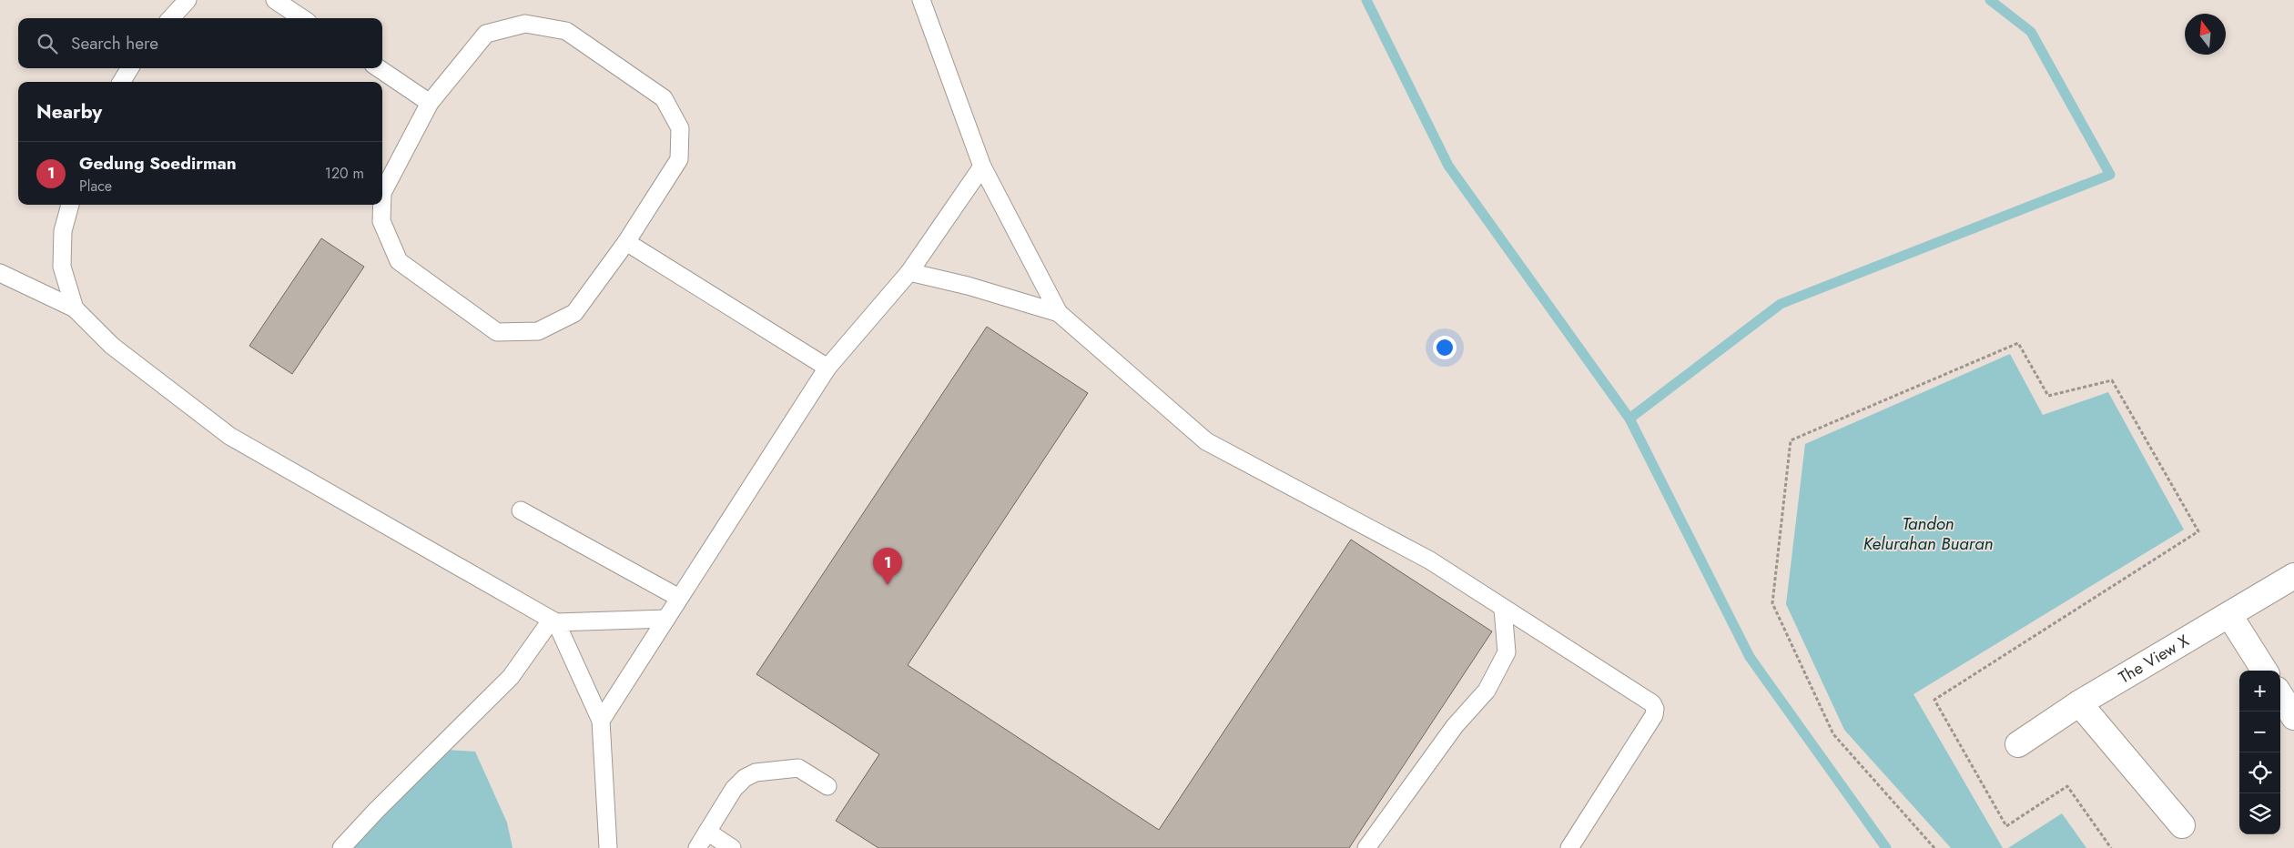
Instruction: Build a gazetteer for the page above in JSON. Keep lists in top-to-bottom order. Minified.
{"streets":{"street":["The View X"]},"water":["Tandon Kelurahan Buaran"],"north":"top","page":{"search":"Search here","heading":"Nearby","list":[{"mark":"1","name":"Gedung Soedirman","note":"Place","value":"120 m"}],"pins":"1","map_buttons":["+","−"]}}
